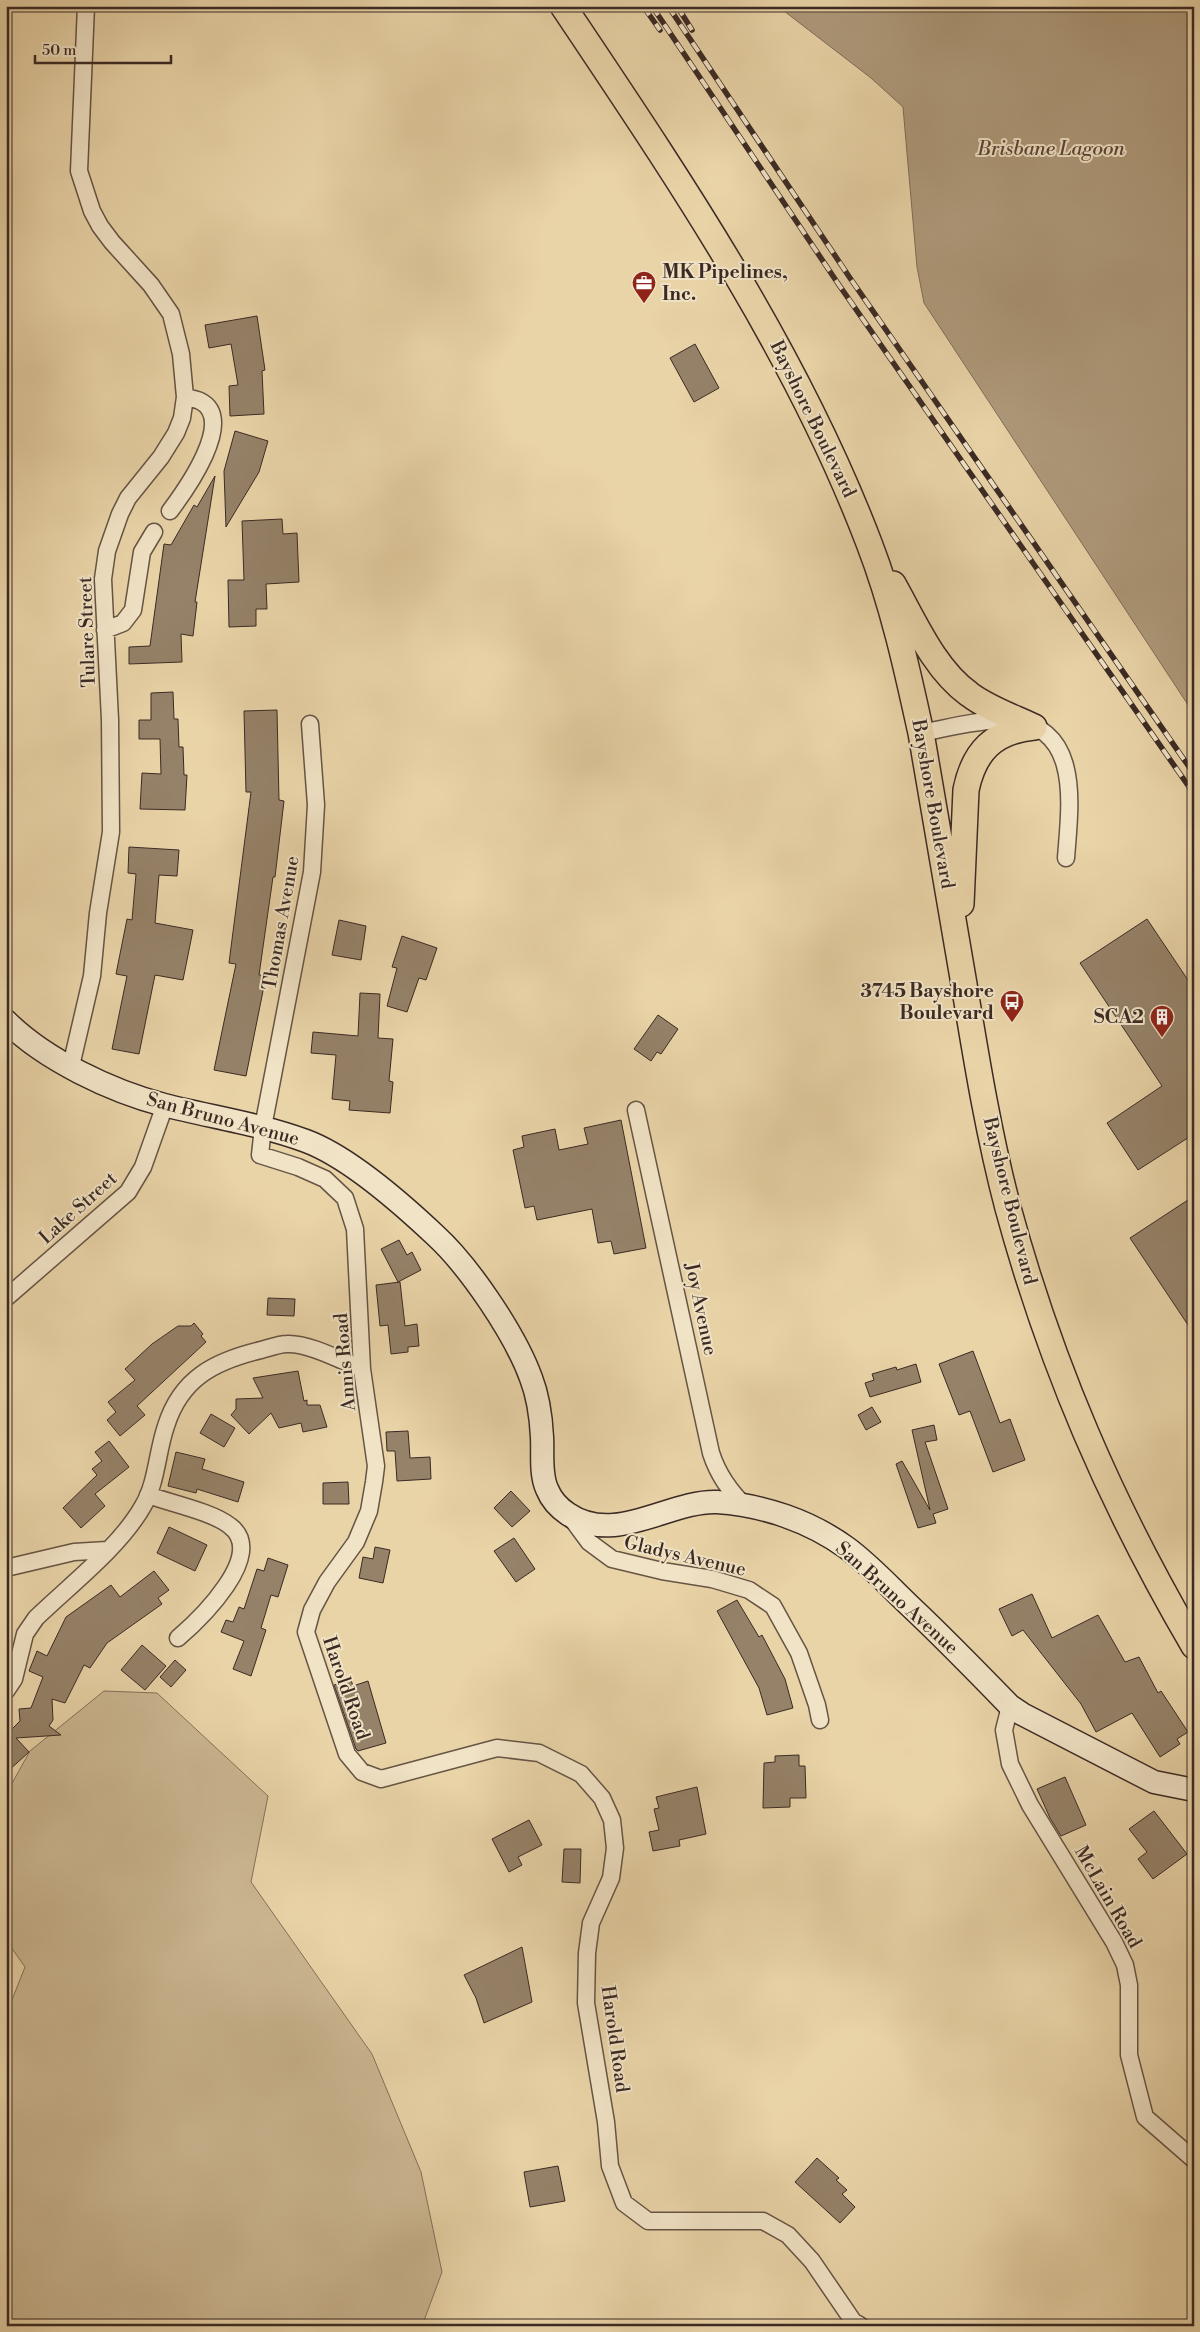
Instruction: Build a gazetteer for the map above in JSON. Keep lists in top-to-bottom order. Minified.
{"streets":{"main road":["Bayshore Boulevard"],"street":["Tulare Street","Thomas Avenue","San Bruno Avenue","Lake Street","Joy Avenue","Annis Road","Gladys Avenue","Harold Road","McLain Road"]},"crossings":[["Tulare Street","San Bruno Avenue"],["Thomas Avenue","San Bruno Avenue"],["Thomas Avenue","Annis Road"],["San Bruno Avenue","Lake Street"],["San Bruno Avenue","Joy Avenue"],["San Bruno Avenue","Annis Road"],["San Bruno Avenue","Gladys Avenue"],["San Bruno Avenue","McLain Road"],["Annis Road","Harold Road"]],"water":["Brisbane Lagoon"],"places":{"office":["MK Pipelines, Inc."],"bus stop":["3745 Bayshore Boulevard"],"building":["SCA2"]},"scale_bar":"50 m"}
